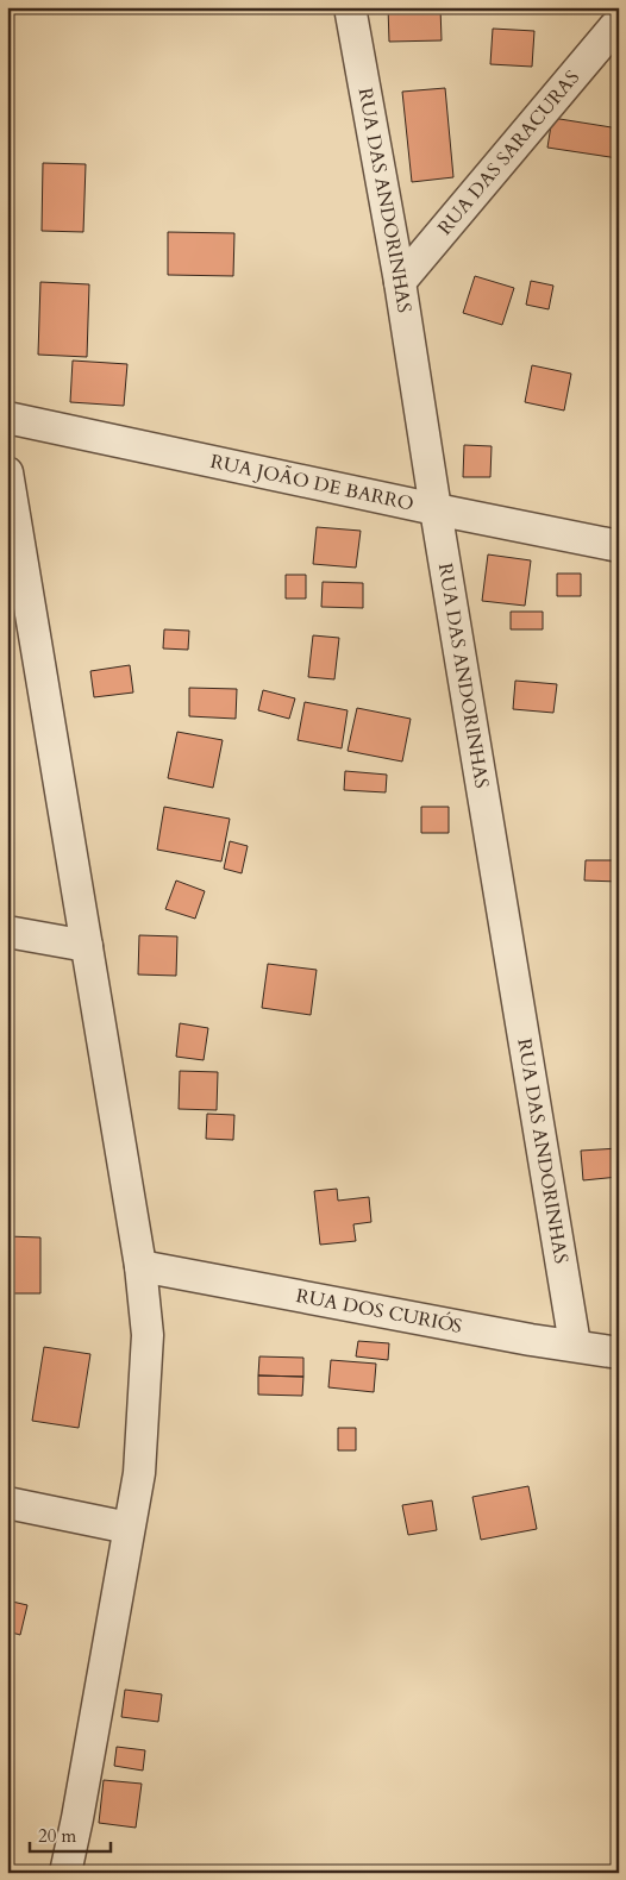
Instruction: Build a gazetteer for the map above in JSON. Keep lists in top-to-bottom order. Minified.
{"streets":{"street":["RUA DAS SARACURAS","RUA DAS ANDORINHAS","RUA JOÃO DE BARRO","RUA DOS CURIÓS"]},"crossings":[["RUA DAS SARACURAS","RUA DAS ANDORINHAS"],["RUA DAS ANDORINHAS","RUA JOÃO DE BARRO"],["RUA DAS ANDORINHAS","RUA DOS CURIÓS"]],"scale_bar":"20 m"}
